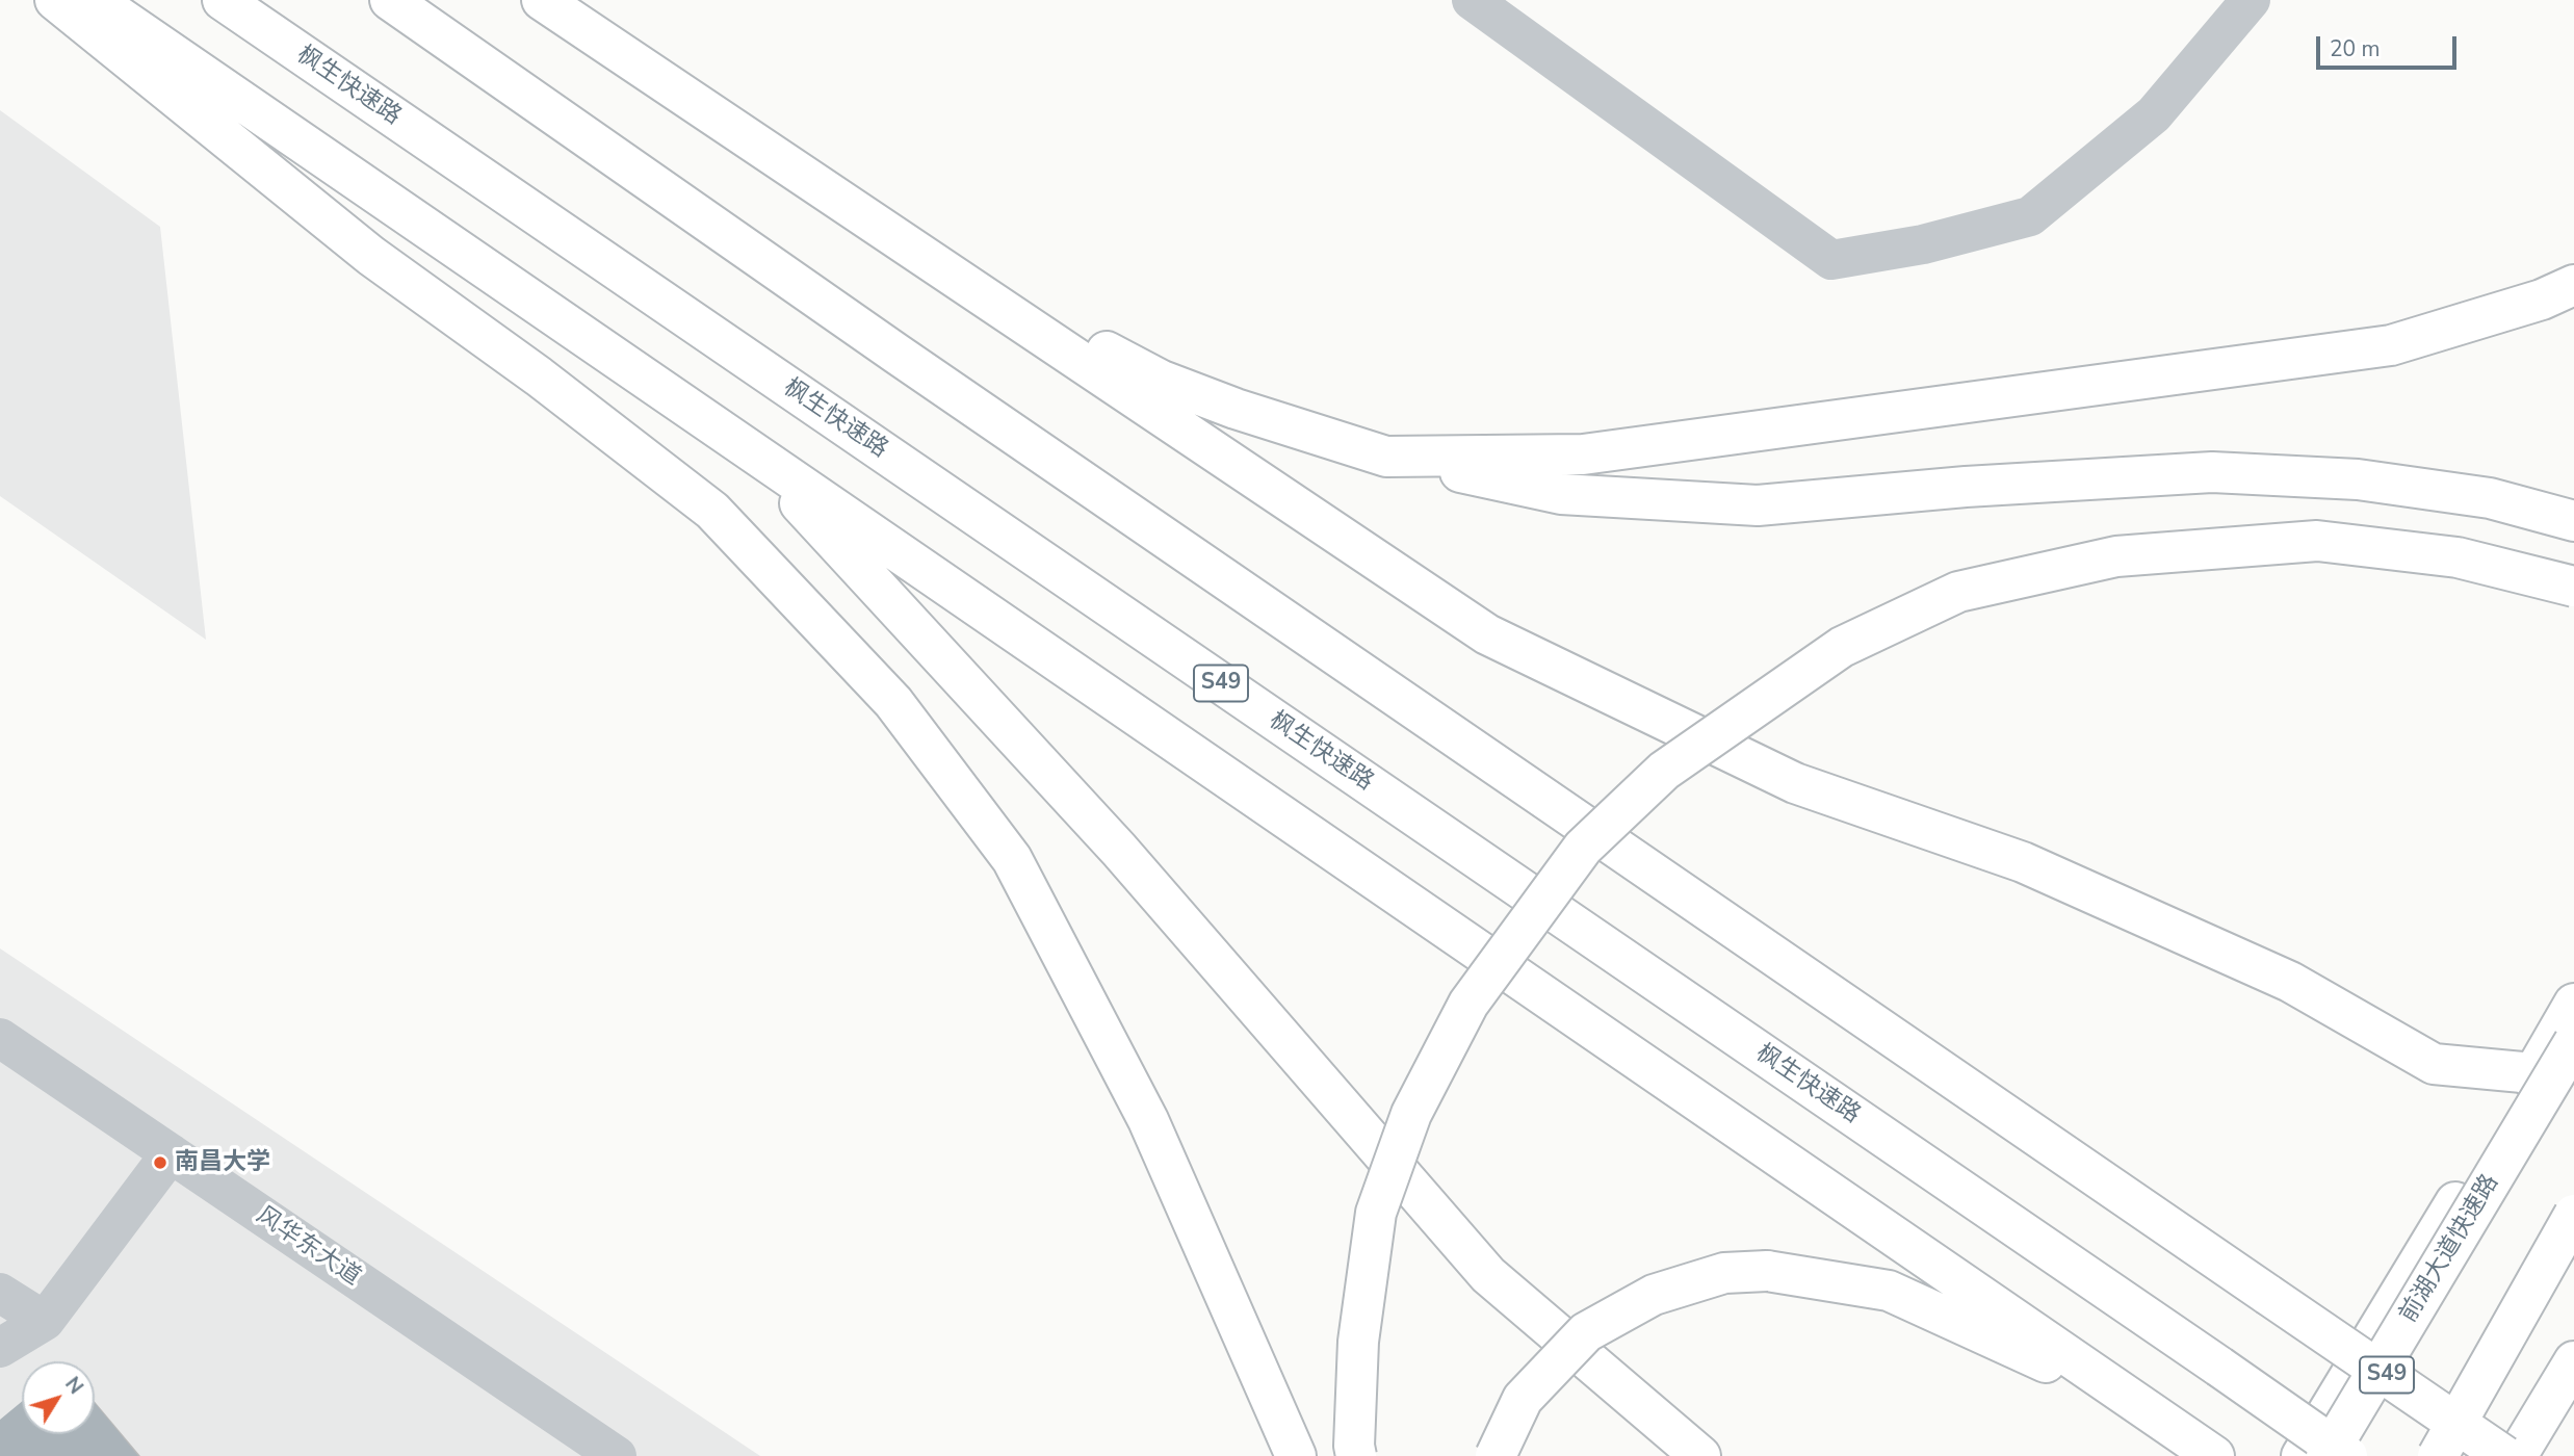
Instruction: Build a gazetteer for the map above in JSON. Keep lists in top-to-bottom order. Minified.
{"streets":{"main road":["枫生快速路","S49","前湖大道快速路"],"street":["风华东大道"]},"places":["南昌大学"],"scale_bar":"20 m","north":"top right"}
